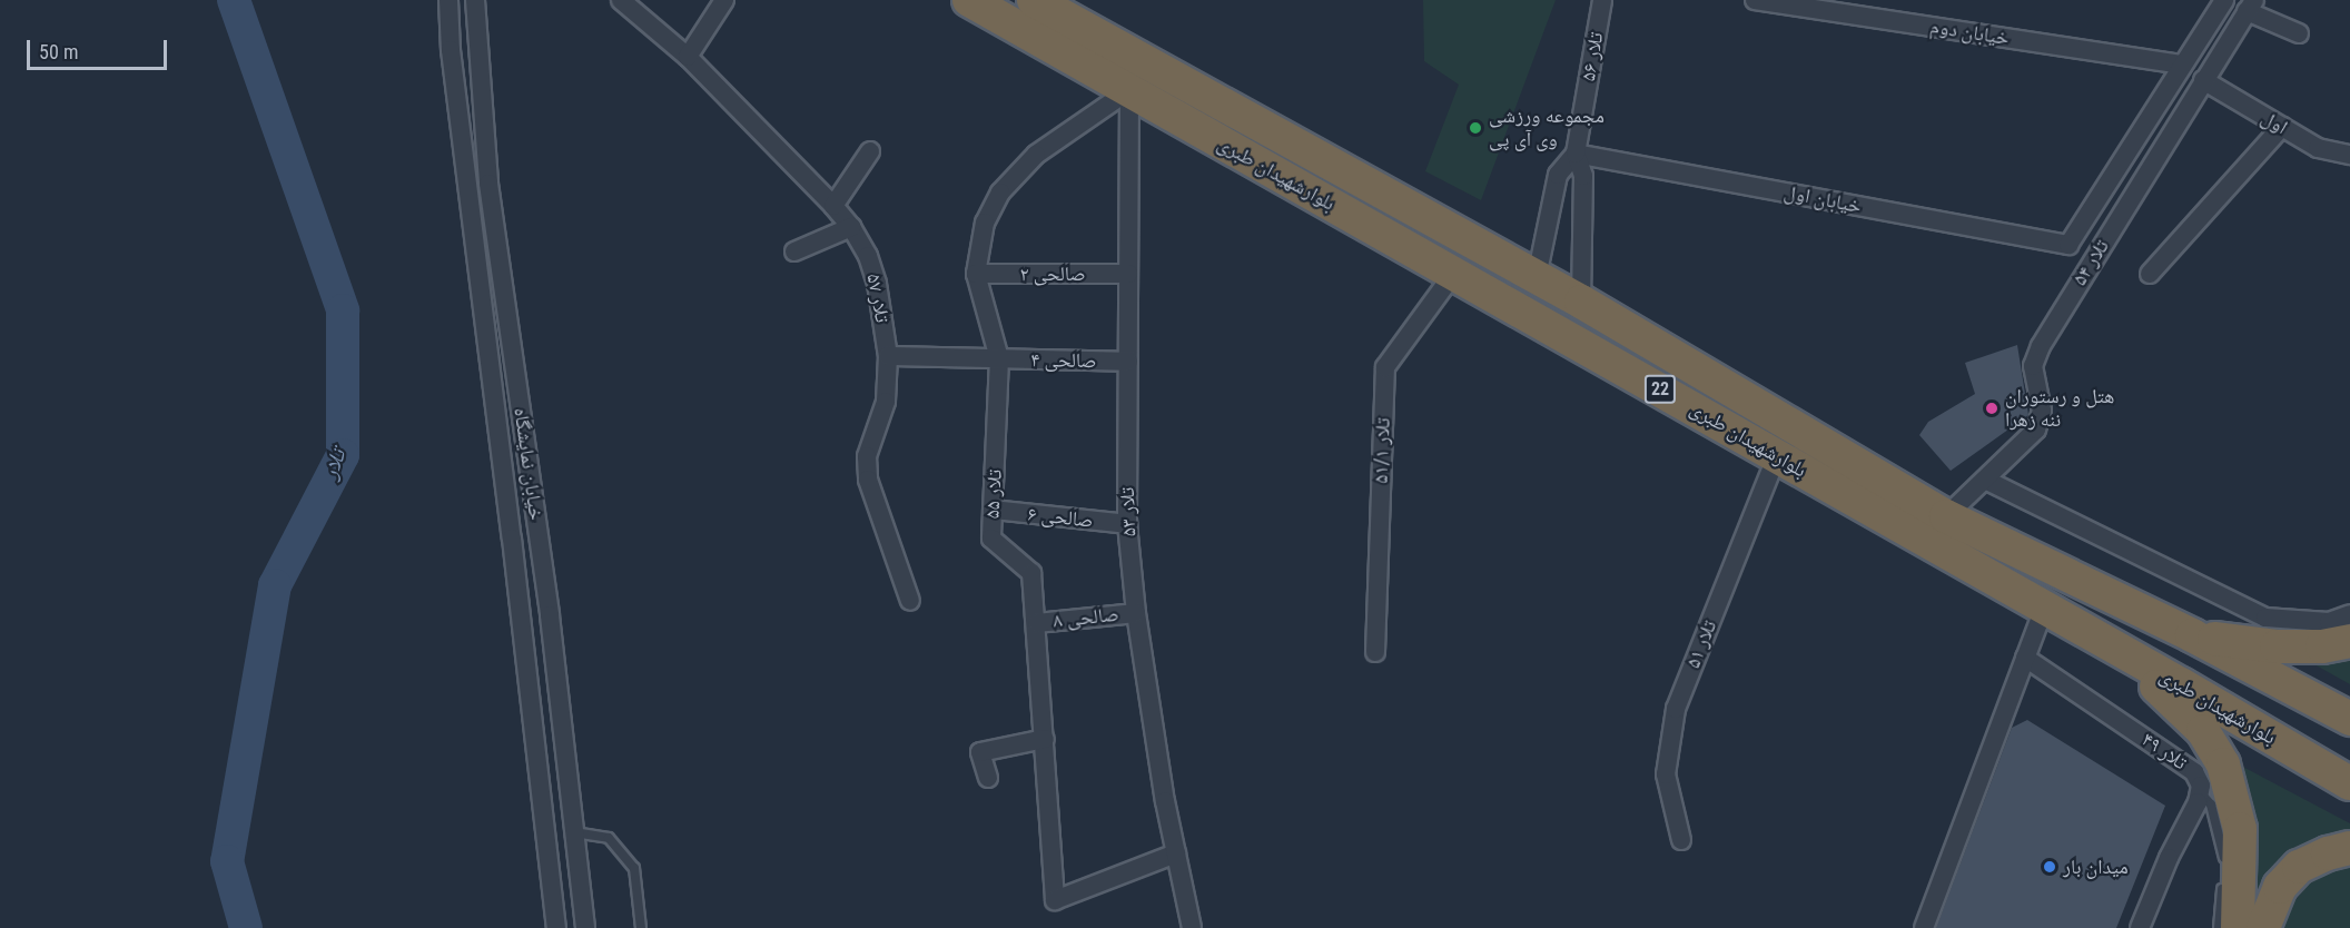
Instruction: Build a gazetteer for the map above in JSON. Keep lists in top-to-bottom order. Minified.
{"streets":{"highway":["بلوارشهیدان طبری","22"],"street":["خیابان دوم","تلار ۵۶","اول","خیابان اول","تلار ۵۴","صالحی ۲","تلار ۵۷","صالحی ۴","تلار ۵۱/۱","خیابان نمایشگاه","تلار ۵۵","تلار ۵۳","صالحی ۶","صالحی ۸","تلار ۵۱","تلار ۴۹"]},"crossings":[["خیابان دوم","خیابان اول"],["تلار ۵۶","خیابان اول"],["اول","تلار ۵۴"],["بلوارشهیدان طبری","تلار ۵۴"],["بلوارشهیدان طبری","تلار ۵۱/۱"],["بلوارشهیدان طبری","تلار ۵۵"],["بلوارشهیدان طبری","تلار ۵۳"],["بلوارشهیدان طبری","تلار ۵۱"],["صالحی ۲","تلار ۵۵"],["صالحی ۲","تلار ۵۳"],["تلار ۵۷","صالحی ۴"],["صالحی ۴","تلار ۵۵"],["صالحی ۴","تلار ۵۳"],["تلار ۵۵","تلار ۵۳"],["تلار ۵۵","صالحی ۶"],["تلار ۵۵","صالحی ۸"],["تلار ۵۳","صالحی ۶"],["تلار ۵۳","صالحی ۸"]],"water":["تلار"],"places":["مجموعه ورزشی وی آی پی","هتل و رستوران ننه زهرا","میدان بار"],"scale_bar":"50 m"}
